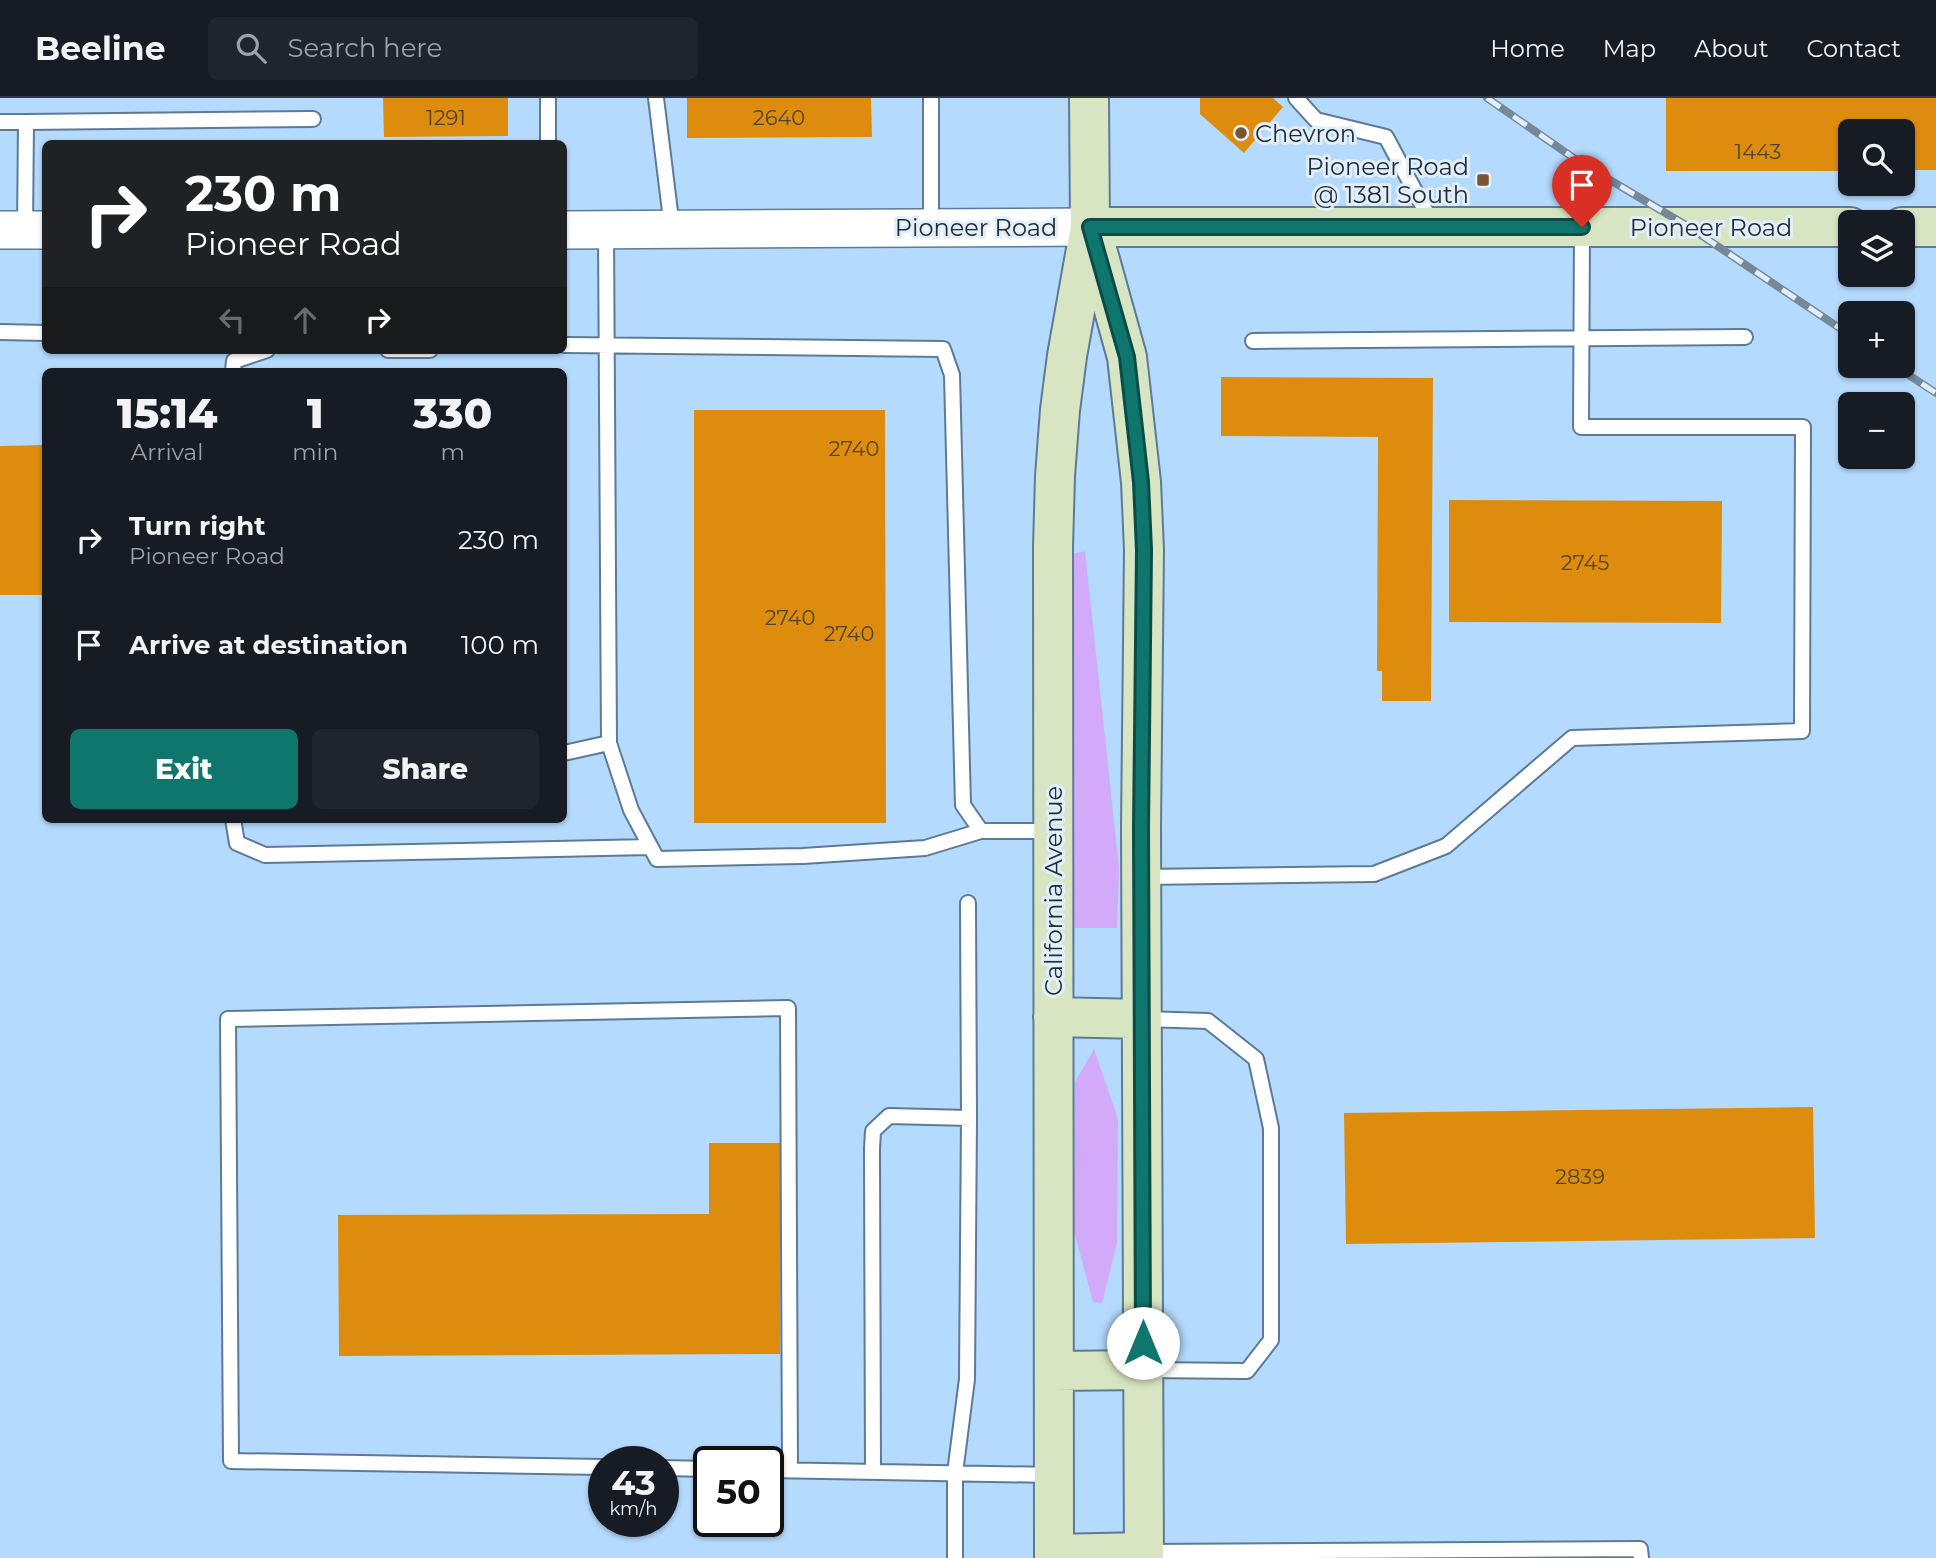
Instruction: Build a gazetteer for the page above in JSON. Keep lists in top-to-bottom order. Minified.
{"streets":{"main road":["Pioneer Road","California Avenue"]},"crossings":[["Pioneer Road","California Avenue"]],"places":{"other":["Chevron"],"transit":["Pioneer Road @ 1381 South"]},"house_numbers":["1291","2640","1443","2740","2745","2740","2740","2839"],"page":{"header":"Beeline","search":"Search here","nav":["Home","Map","About","Contact"],"map_buttons":["+","−"],"turn":["230 m","Pioneer Road"],"eta":["15:14","Arrival","1","min","330","m"],"list":[{"name":"Turn right","note":"Pioneer Road","value":"230 m"},{"name":"Arrive at destination","value":"100 m"}],"buttons":["Exit","Share"],"speed":"43 km/h","limit":"50"}}
